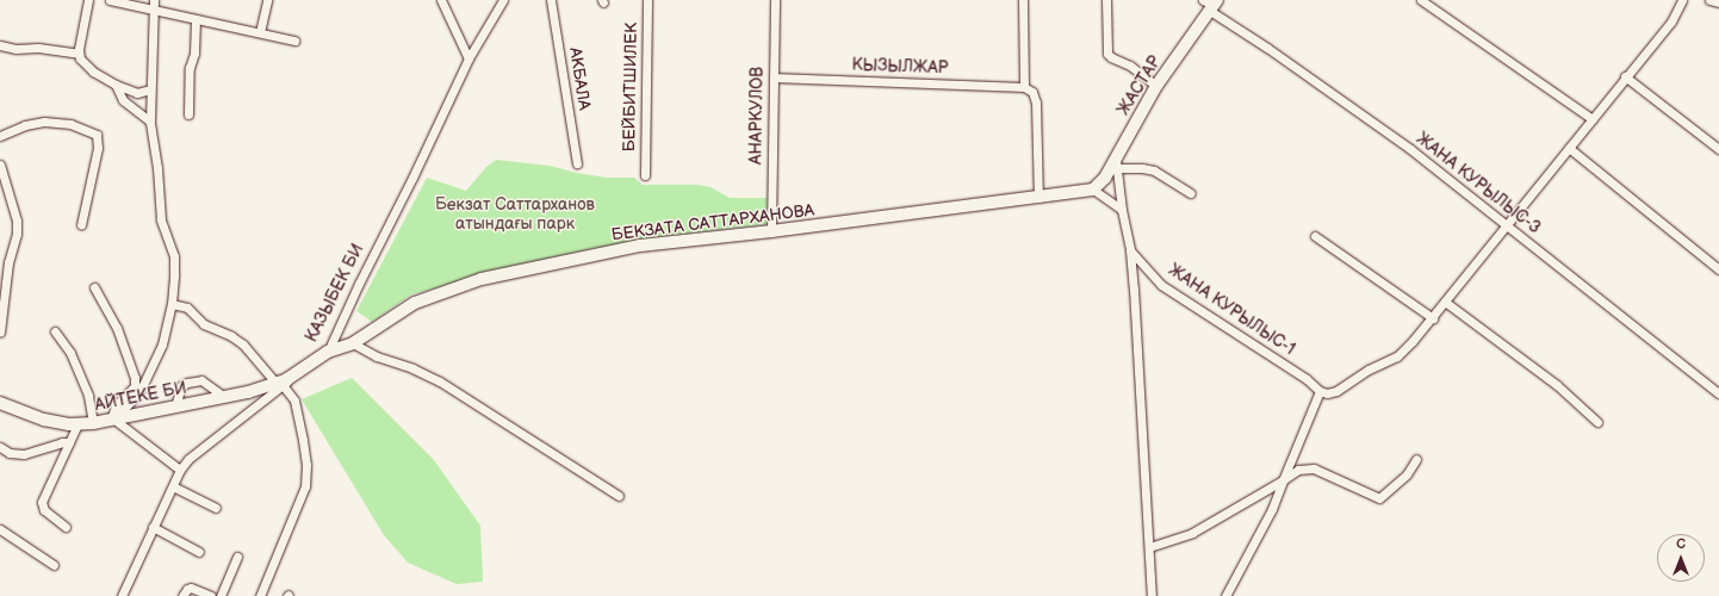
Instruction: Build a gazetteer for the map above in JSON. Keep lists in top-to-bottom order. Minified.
{"streets":{"street":["КЫЗЫЛЖАР","АКБАЛА","ЖАСТАР","БЕЙБИТШИЛЕК","АНАРКУЛОВ","ЖАНА КУРЫЛЫС-3","БЕКЗАТА САТТАРХАНОВА","КАЗЫБЕК БИ","ЖАНА КУРЫЛЫС-1","АЙТЕКЕ БИ"]},"crossings":[["КЫЗЫЛЖАР","АНАРКУЛОВ"],["ЖАСТАР","ЖАНА КУРЫЛЫС-3"],["ЖАСТАР","БЕКЗАТА САТТАРХАНОВА"],["АНАРКУЛОВ","БЕКЗАТА САТТАРХАНОВА"],["БЕКЗАТА САТТАРХАНОВА","КАЗЫБЕК БИ"],["КАЗЫБЕК БИ","АЙТЕКЕ БИ"]],"parks":["Бекзат Саттарханов атындағы парк"],"north":"top"}
